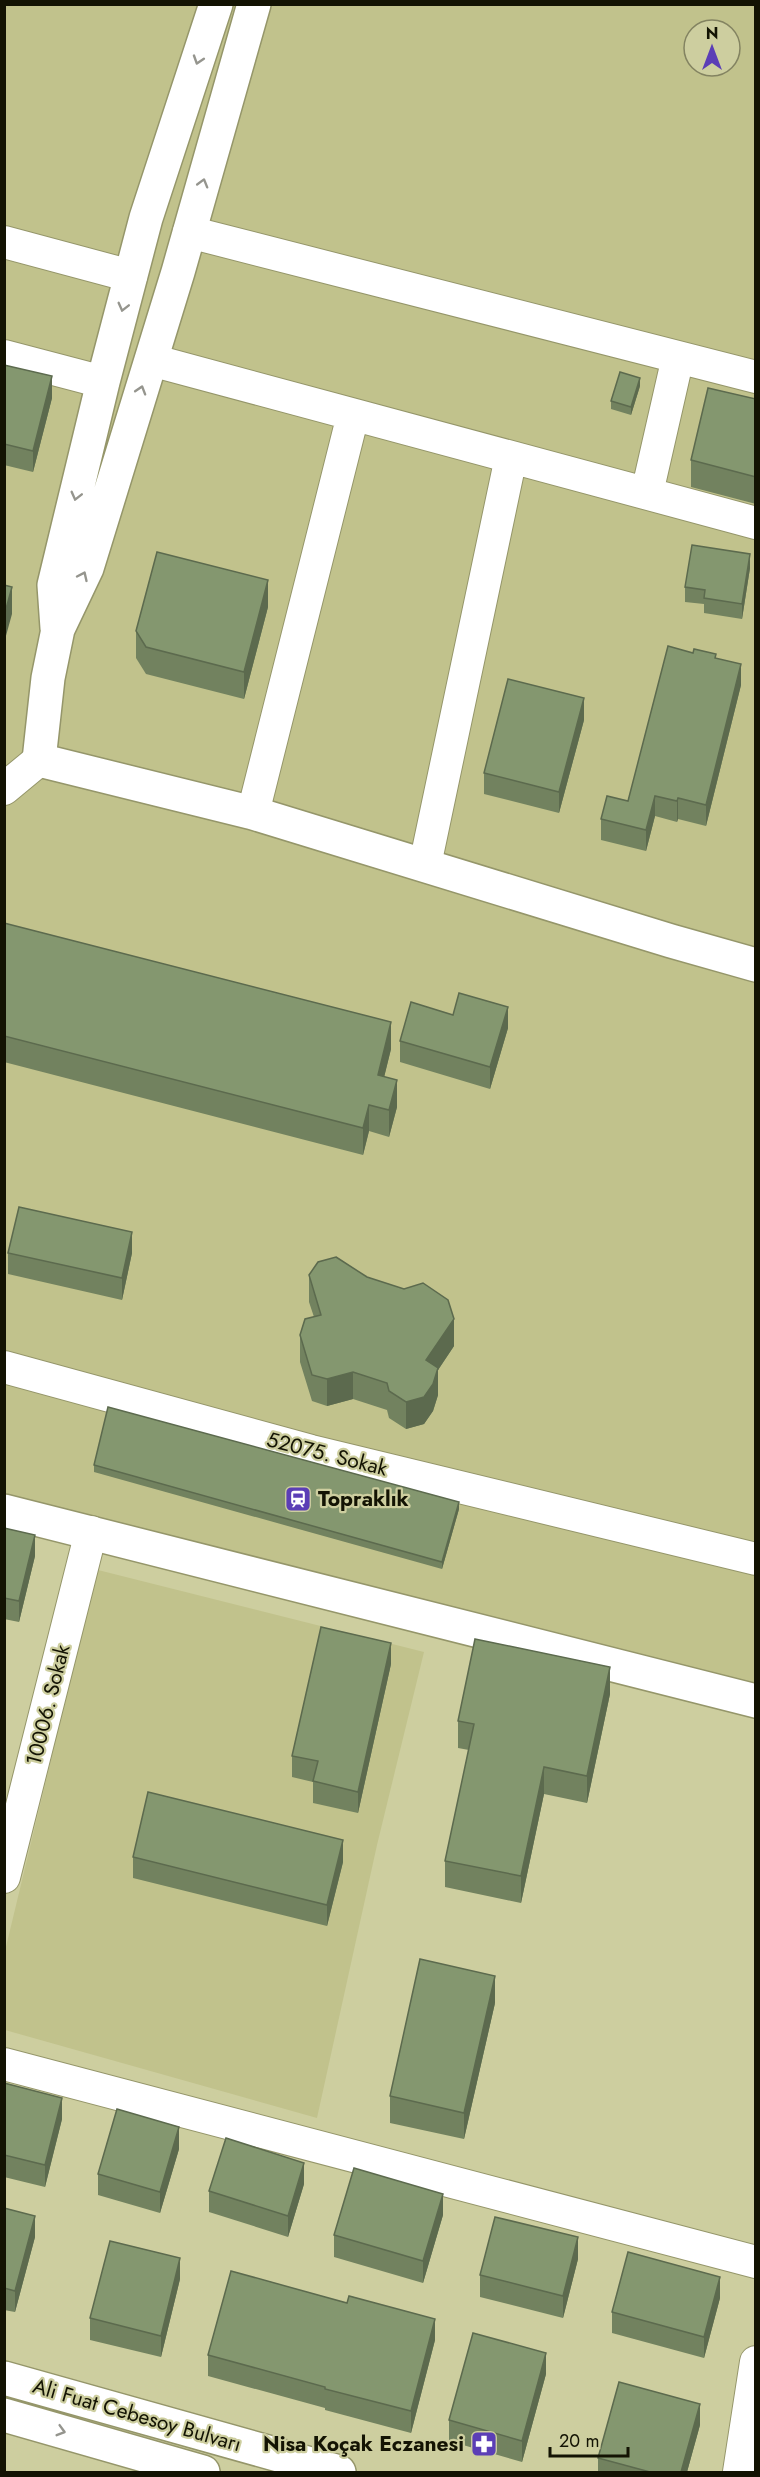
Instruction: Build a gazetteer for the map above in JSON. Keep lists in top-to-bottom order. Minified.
{"streets":{"street":["52075. Sokak","10006. Sokak","Ali Fuat Cebesoy Bulvarı"]},"places":{"station":["Topraklık"],"pharmacy":["Nisa Koçak Eczanesi"]},"scale_bar":"20 m","north":"top"}
